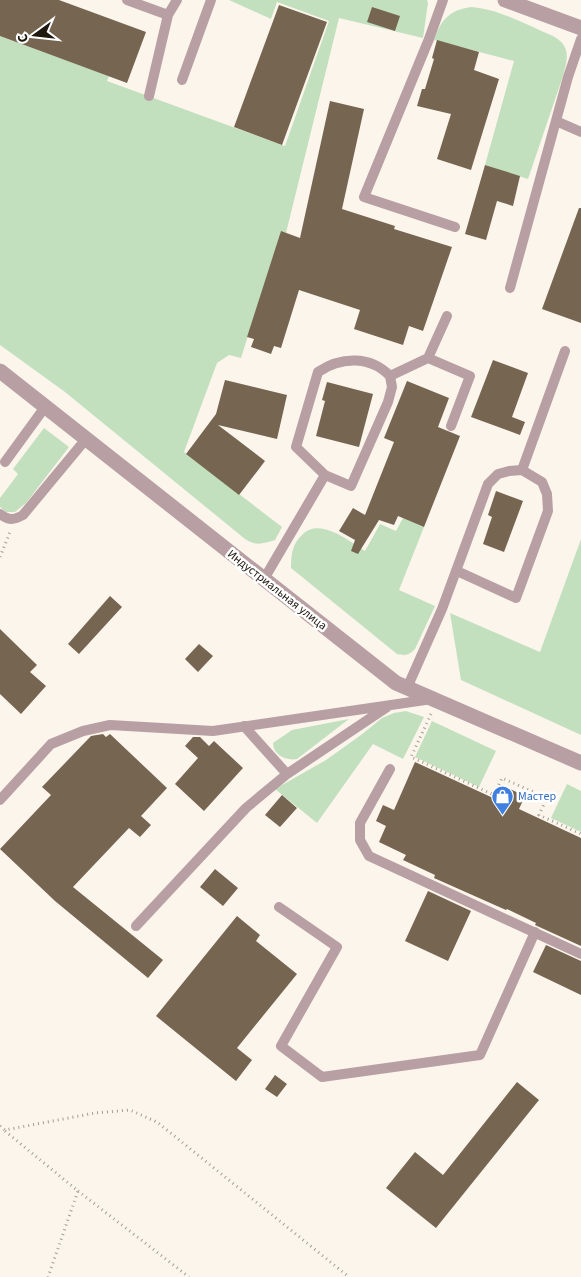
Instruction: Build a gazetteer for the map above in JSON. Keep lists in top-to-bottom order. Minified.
{"streets":{"street":["Индустриальная улица"]},"places":{"shop":["Мастер"]},"north":"left"}
